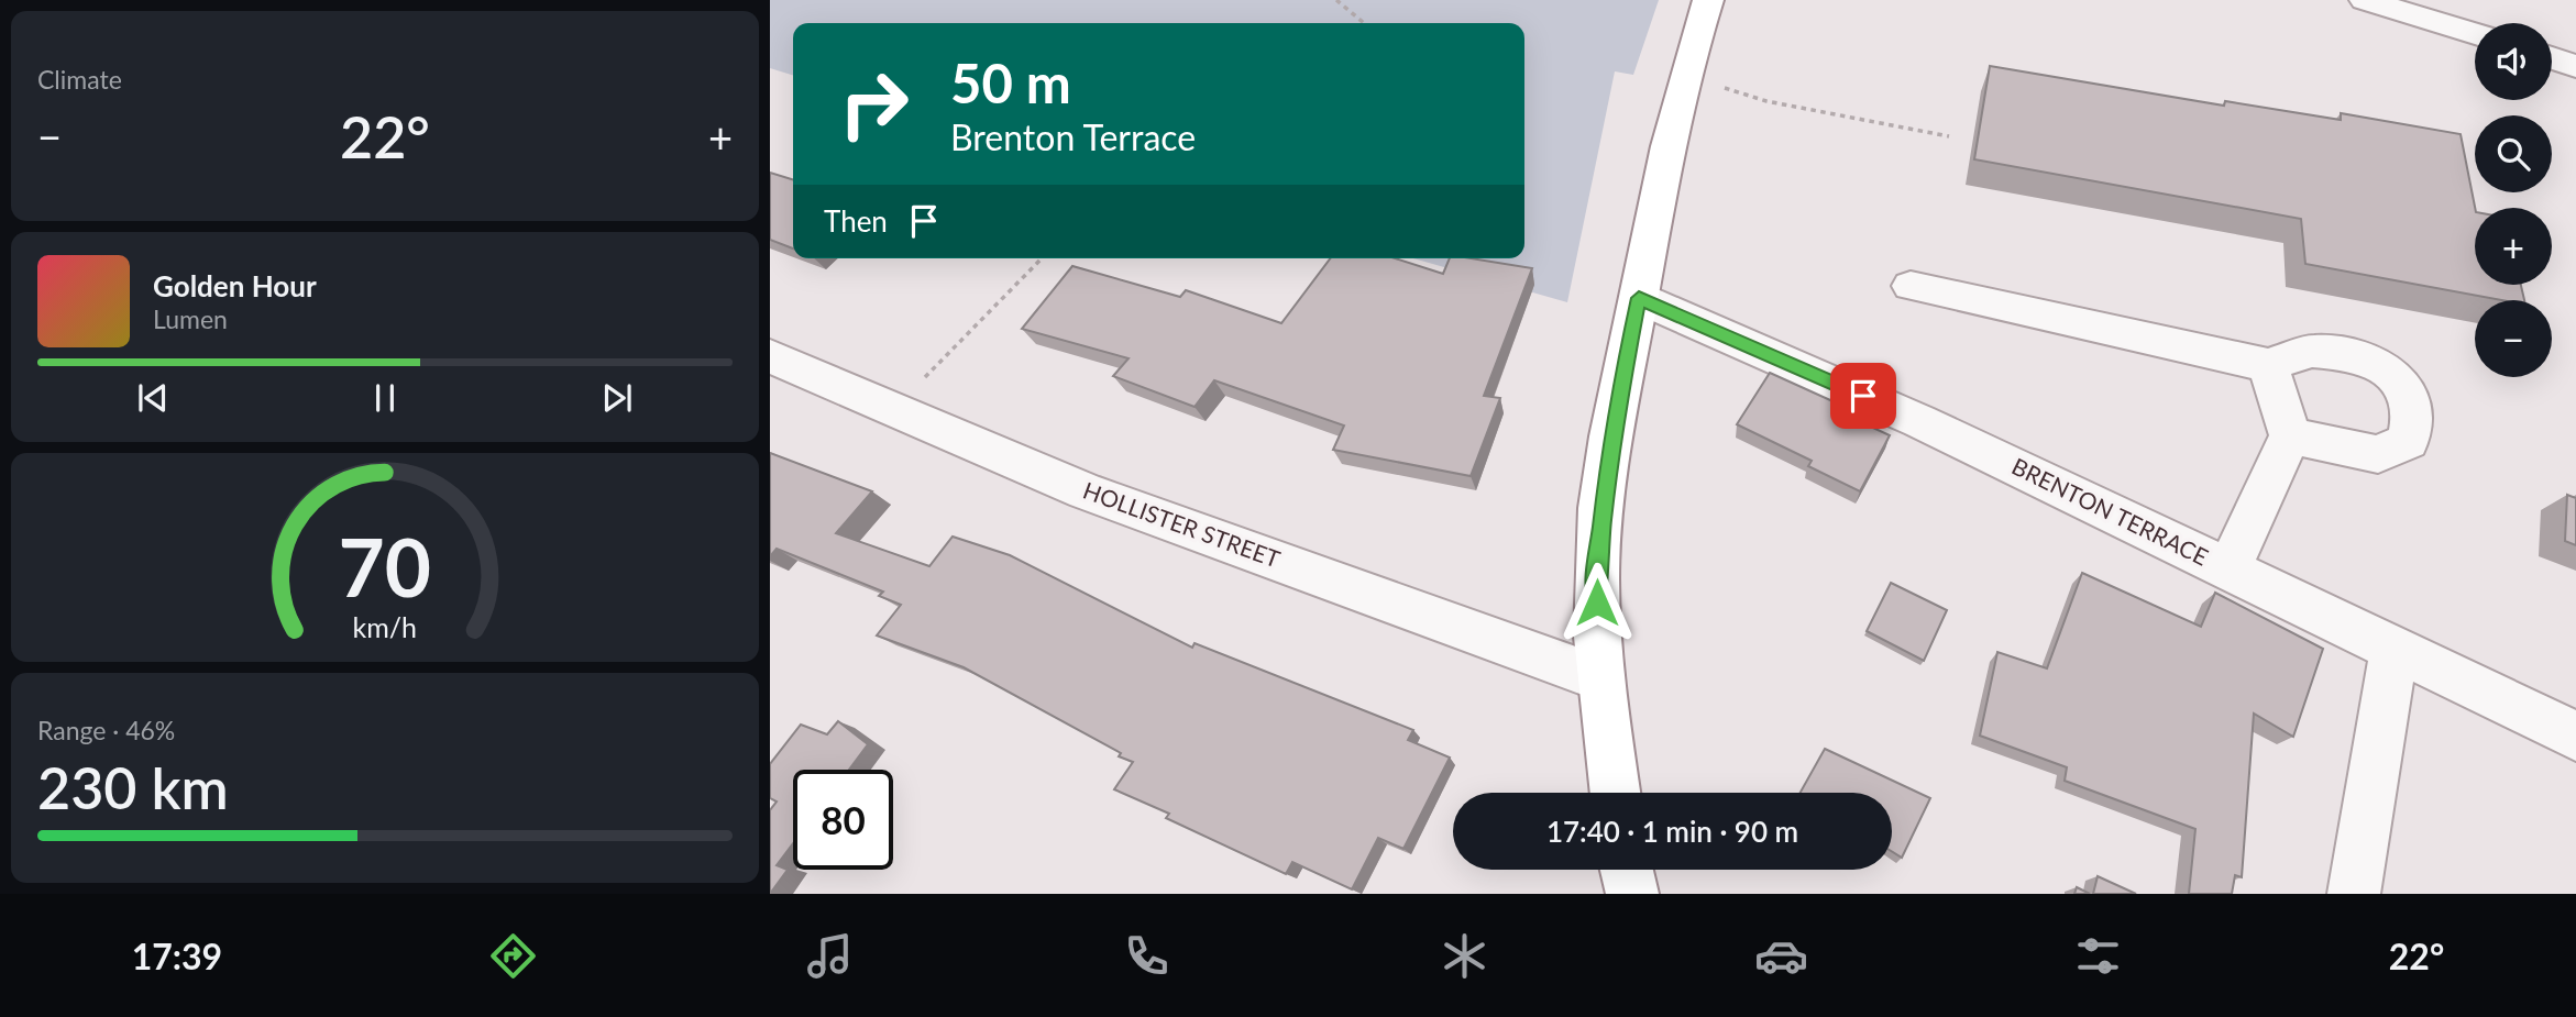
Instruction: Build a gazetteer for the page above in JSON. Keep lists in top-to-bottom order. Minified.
{"streets":{"street":["BRENTON TERRACE","HOLLISTER STREET"]},"page":{"tile":["Climate",["Range · 46%","230 km"]],"map_buttons":["+","−"],"turn":["50 m","Brenton Terrace"],"heat":["−","22°","+"],"then":"Then","song":["Golden Hour","Lumen"],"limit":"80","trip":"17:40 · 1 min · 90 m","tabs":["17:39","22°"],"gauge":["70","km/h"]}}
